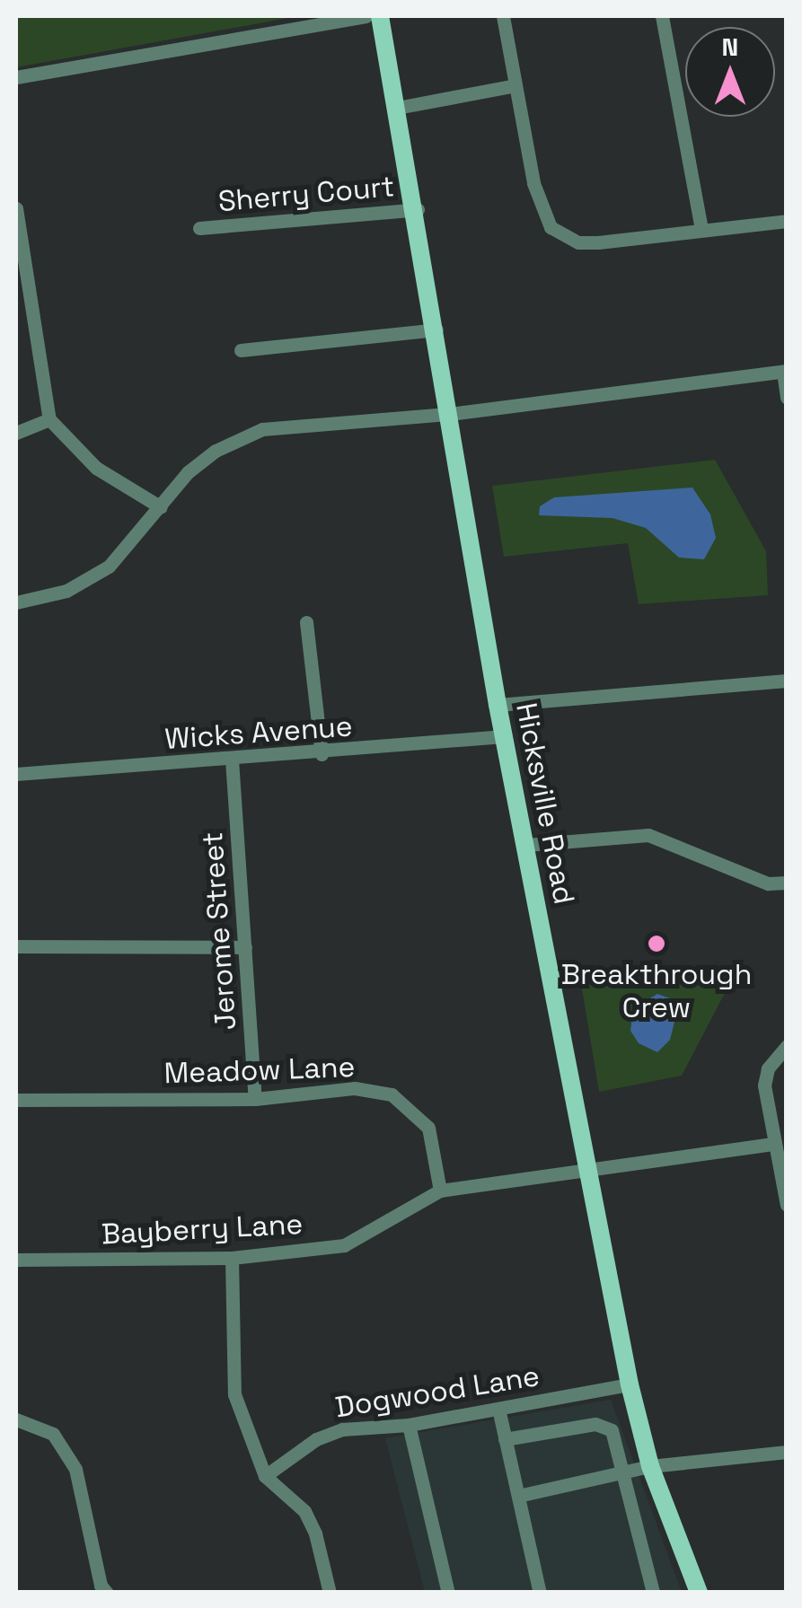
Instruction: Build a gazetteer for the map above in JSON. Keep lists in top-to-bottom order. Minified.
{"streets":{"main road":["Hicksville Road"],"street":["Sherry Court","Wicks Avenue","Jerome Street","Meadow Lane","Bayberry Lane","Dogwood Lane"]},"crossings":[["Sherry Court","Hicksville Road"],["Wicks Avenue","Hicksville Road"],["Wicks Avenue","Jerome Street"],["Hicksville Road","Bayberry Lane"],["Hicksville Road","Dogwood Lane"],["Jerome Street","Meadow Lane"],["Meadow Lane","Bayberry Lane"]],"places":["Breakthrough Crew"],"north":"top"}
